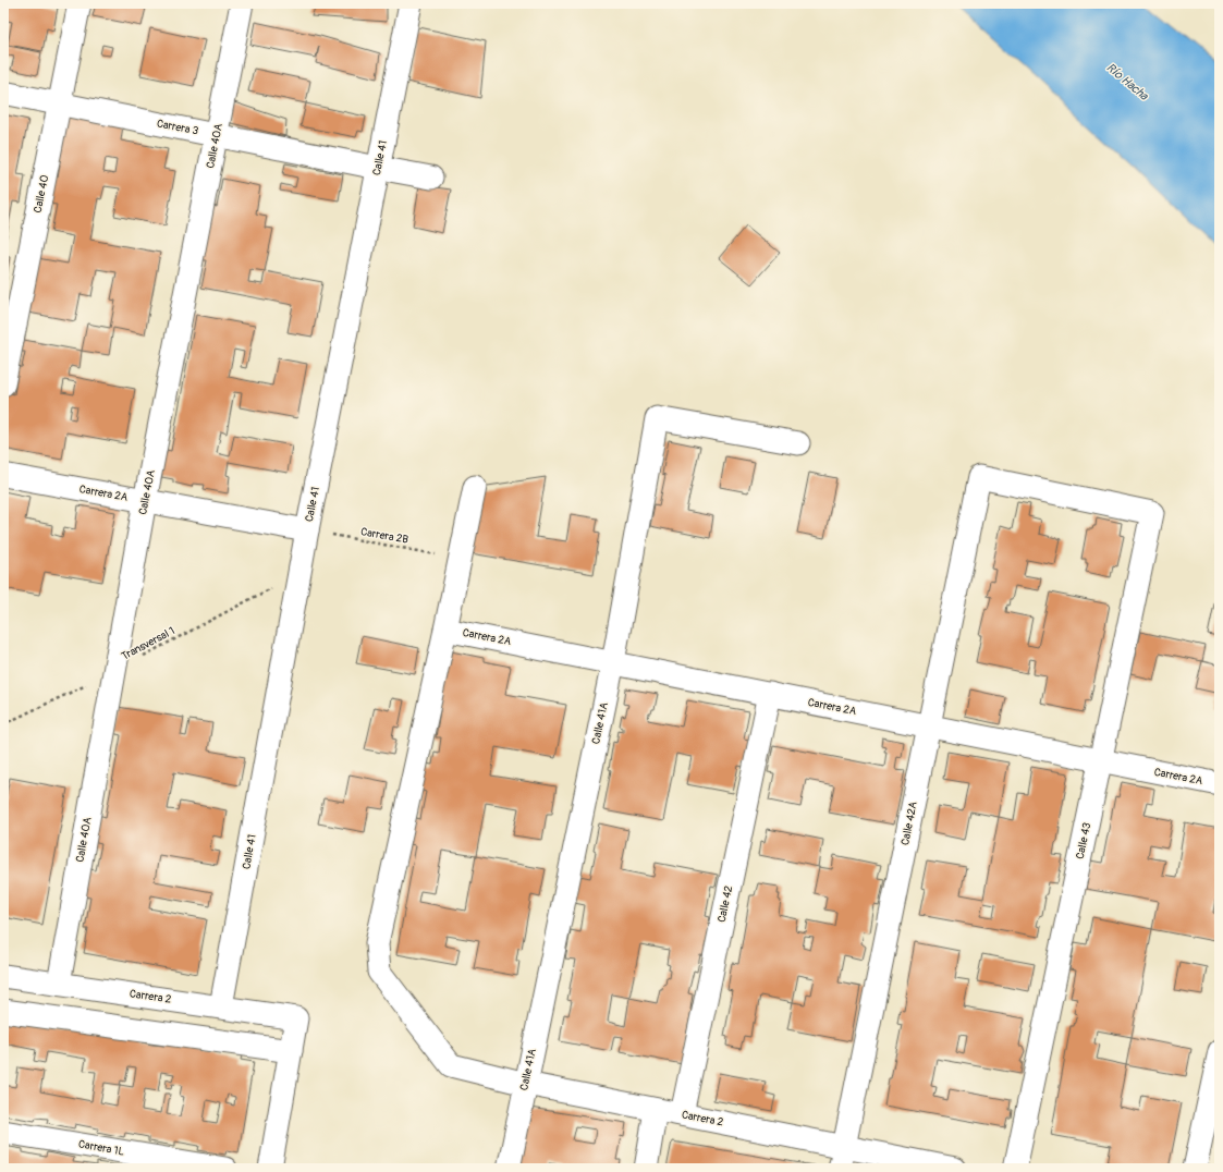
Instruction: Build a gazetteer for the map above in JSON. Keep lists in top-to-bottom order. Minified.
{"streets":{"street":["Carrera 3","Calle 40A","Calle 41","Calle 40","Carrera 2A","Calle 41A","Calle 42A","Calle 43","Calle 42","Carrera 2","Carrera 1L"],"path":["Carrera 2B","Transversal 1"]},"crossings":[["Carrera 3","Calle 40A"],["Carrera 3","Calle 41"],["Carrera 3","Calle 40"],["Calle 40A","Carrera 2A"],["Calle 40A","Transversal 1"],["Calle 40A","Carrera 2"],["Calle 41","Carrera 2A"],["Calle 41","Carrera 2B"],["Calle 41","Transversal 1"],["Calle 41","Carrera 2"],["Carrera 2A","Carrera 2B"],["Carrera 2A","Calle 41A"],["Carrera 2A","Calle 42A"],["Carrera 2A","Calle 43"],["Carrera 2A","Calle 42"],["Carrera 2A","Carrera 2"],["Calle 41A","Carrera 2"],["Calle 42A","Calle 43"],["Calle 42A","Carrera 2"],["Calle 42","Carrera 2"]],"water":["Río Hacha"]}
